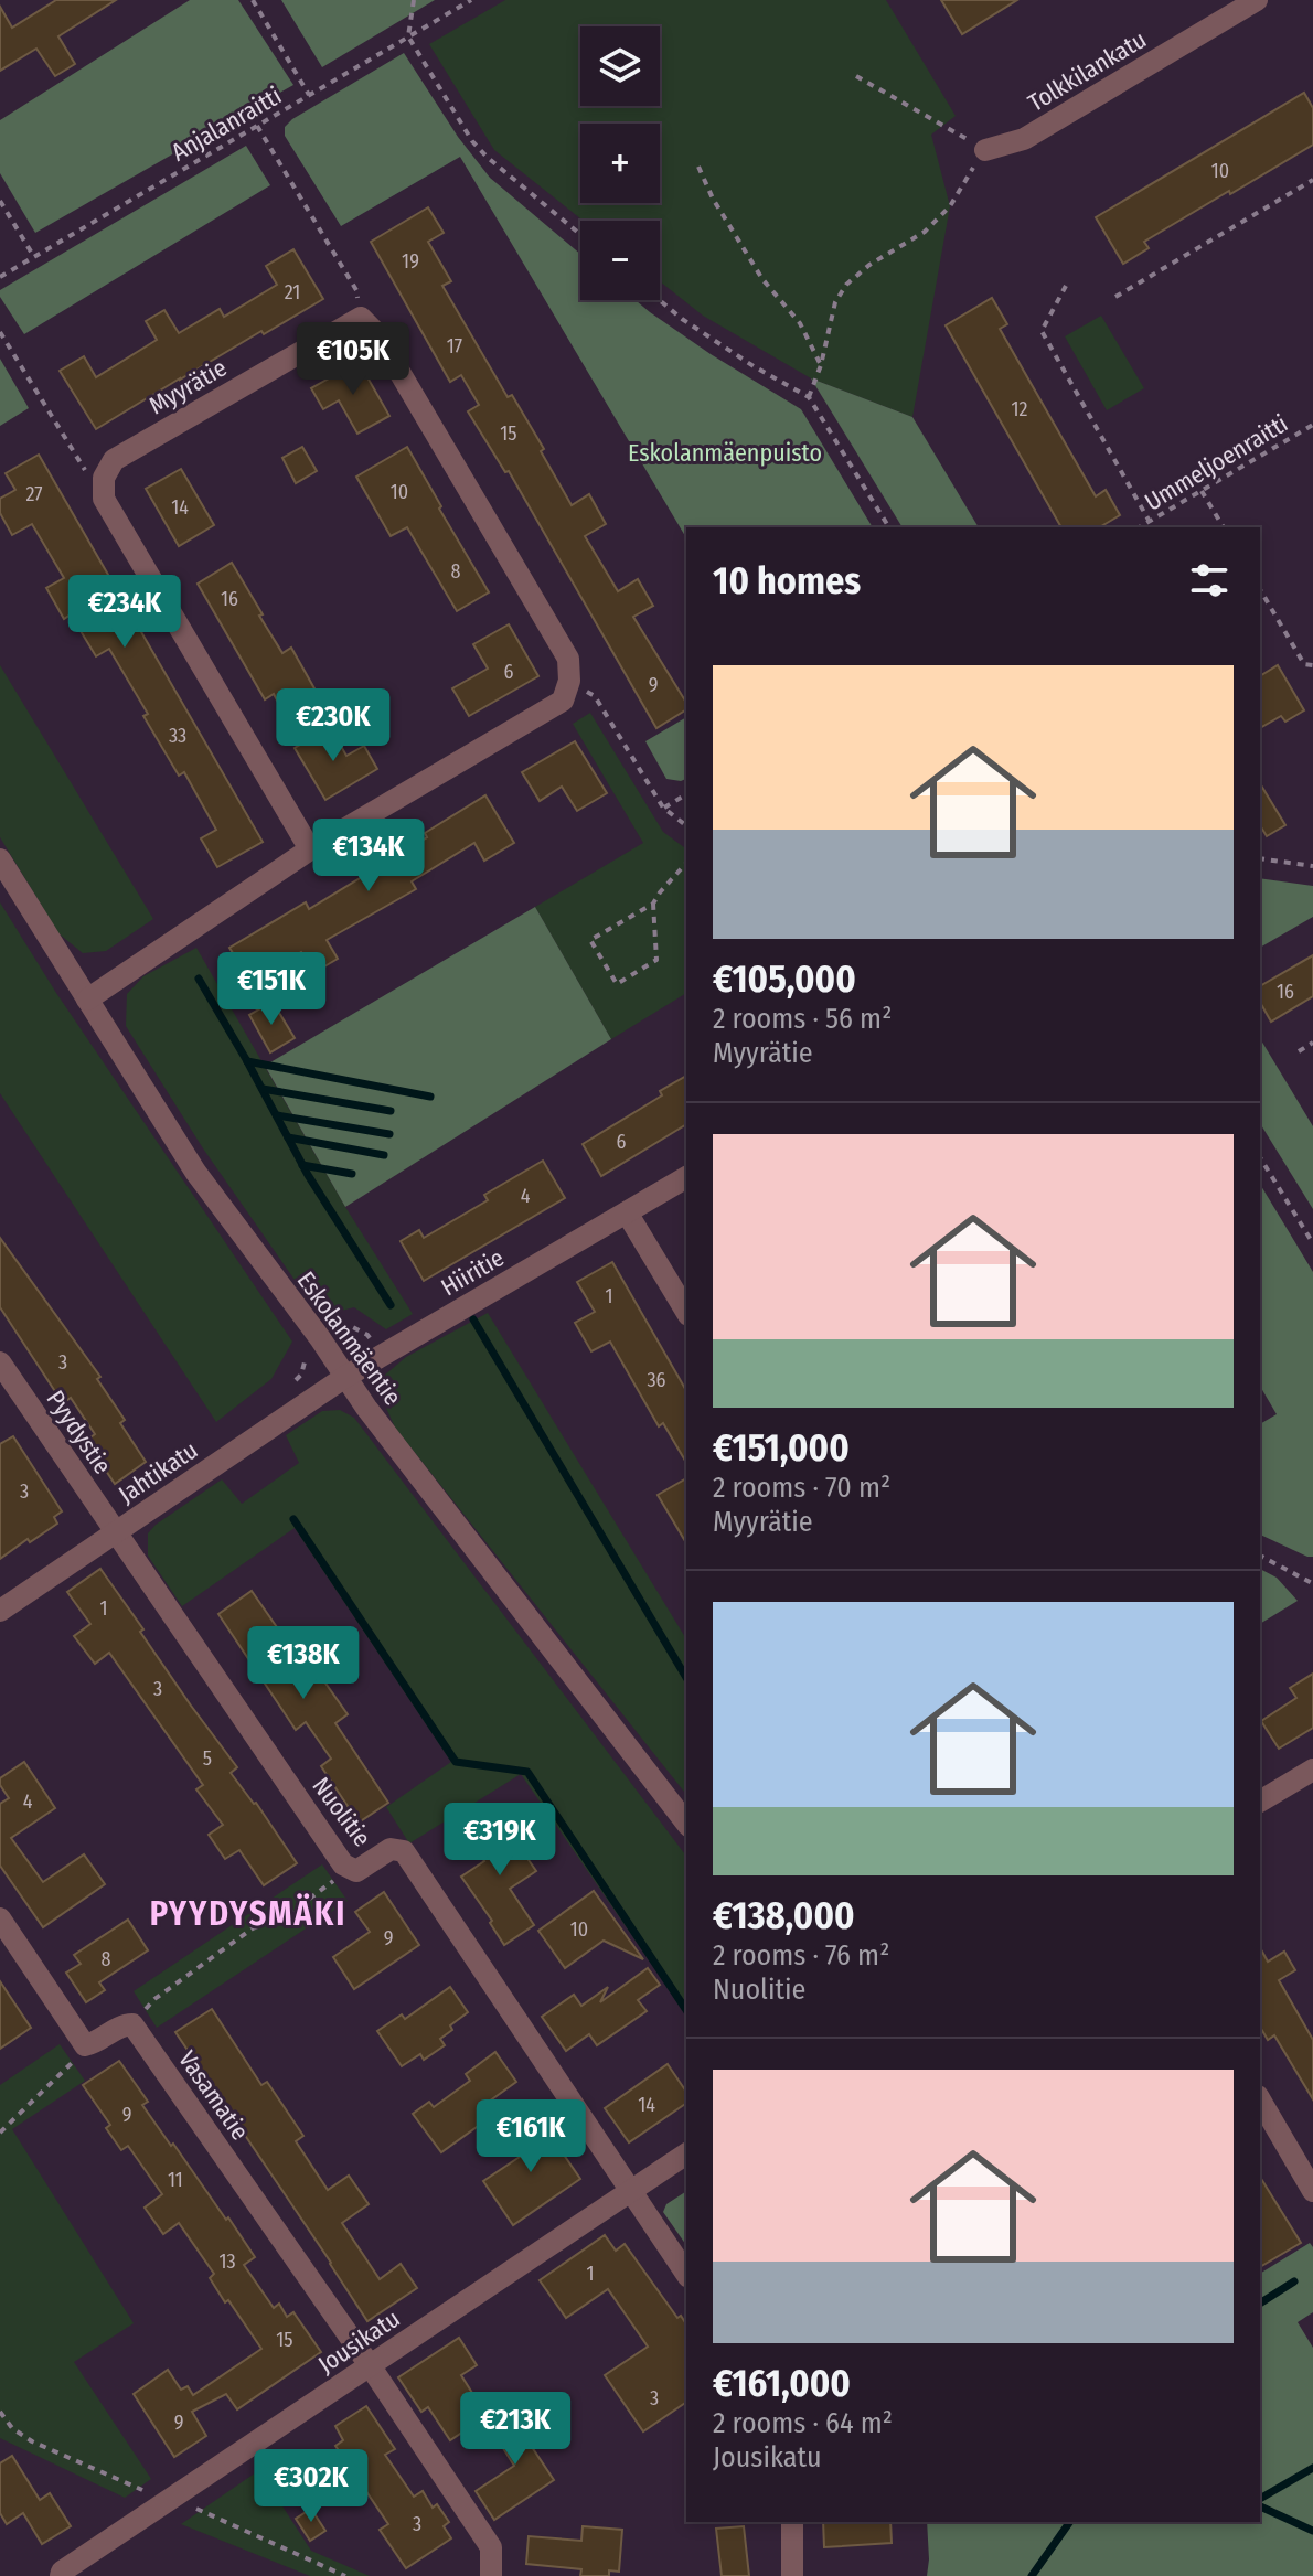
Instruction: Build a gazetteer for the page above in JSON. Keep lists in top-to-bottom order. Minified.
{"streets":{"street":["Tolkkilankatu","Myyrätie","Hiiritie","Eskolanmäentie","Pyydystie","Jahtikatu","Nuolitie","Vasamatie","Jousikatu"],"path":["Anjalanraitti","Ummeljoenraitti"]},"crossings":[["Hiiritie","Eskolanmäentie"],["Hiiritie","Jahtikatu"],["Eskolanmäentie","Jahtikatu"],["Pyydystie","Jahtikatu"],["Pyydystie","Nuolitie"],["Jahtikatu","Nuolitie"],["Nuolitie","Jousikatu"],["Vasamatie","Jousikatu"]],"districts":["PYYDYSMÄKI"],"parks":["Eskolanmäenpuisto"],"house_numbers":["10","19","21","17","12","15","10","27","14","8","16","6","9","33","16","6","4","1","3","36","3","1","3","5","4","10","9","8","14","9","11","13","1","15","3","9","3"],"page":{"map_buttons":["+","−"],"price":["€105K","€234K","€230K","€134K","€151K","€138K","€319K","€161K","€213K","€302K"],"heading":"10 homes","list":[{"name":"€105,000","note":"2 rooms · 56 m² · Myyrätie"},{"name":"€151,000","note":"2 rooms · 70 m² · Myyrätie"},{"name":"€138,000","note":"2 rooms · 76 m² · Nuolitie"},{"name":"€161,000","note":"2 rooms · 64 m² · Jousikatu"}]}}
